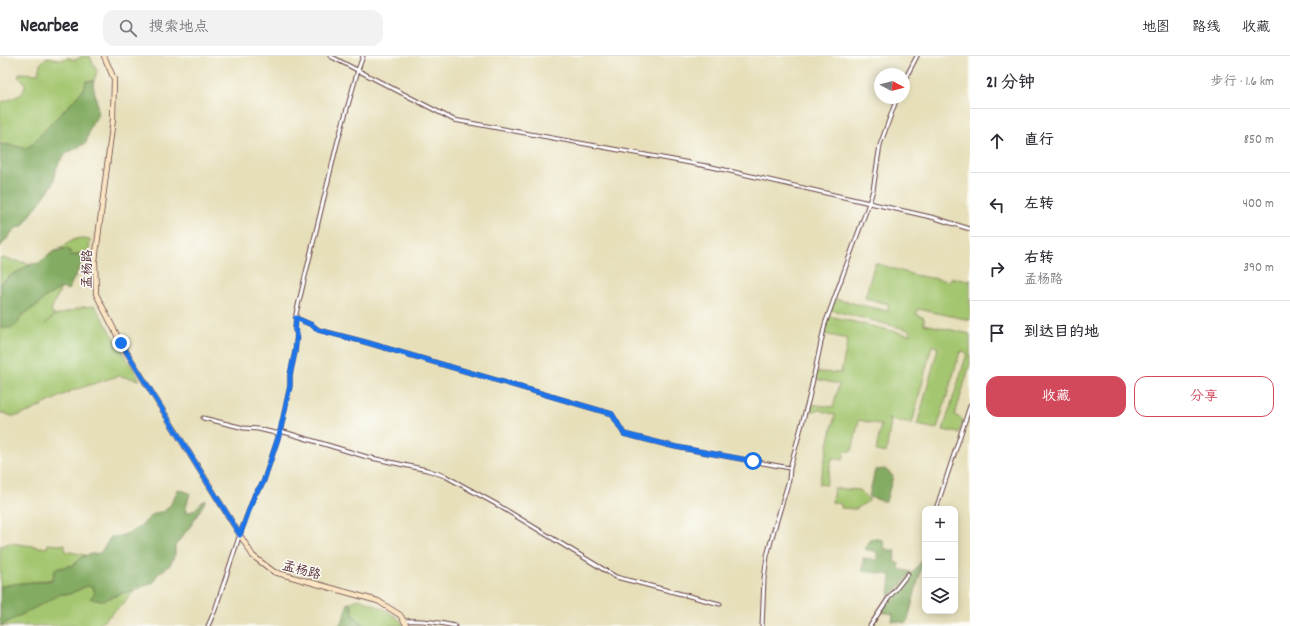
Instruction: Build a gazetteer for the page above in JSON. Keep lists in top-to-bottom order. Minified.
{"streets":{"main road":["孟杨路"]},"north":"right","page":{"header":"Nearbee","search":"搜索地点","nav":["地图","路线","收藏"],"heading":["21 分钟","步行 · 1.6 km"],"list":[["直行","850 m"],["左转","400 m"],["右转","孟杨路","390 m"],"到达目的地"],"buttons":["收藏","分享"],"map_buttons":["+","−"]}}
